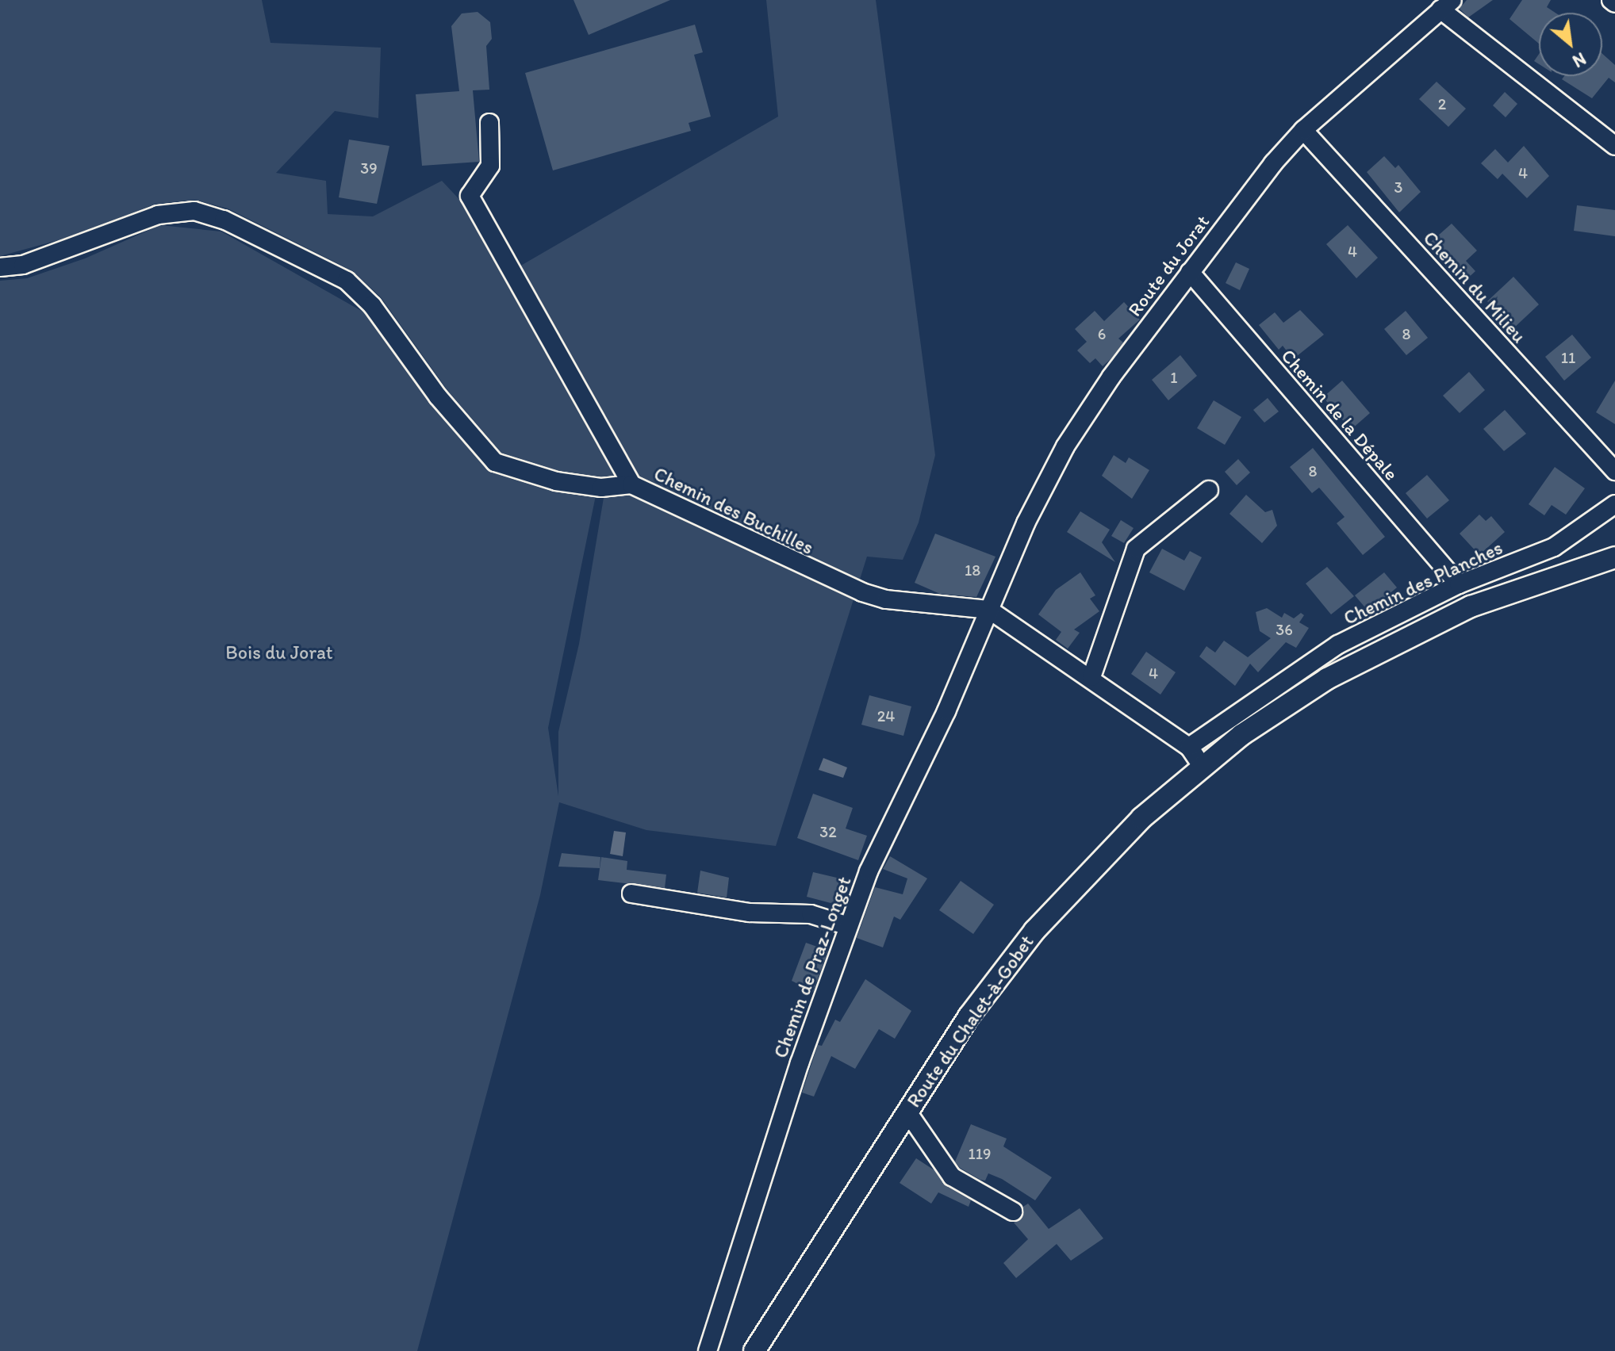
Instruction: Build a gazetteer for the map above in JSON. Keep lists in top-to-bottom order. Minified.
{"streets":{"main road":["Route du Chalet-à-Gobet"],"street":["Route du Jorat","Chemin du Milieu","Chemin de la Dépale","Chemin des Buchilles","Chemin des Planches","Chemin de Praz-Longet"]},"crossings":[["Route du Jorat","Chemin du Milieu"],["Route du Jorat","Chemin de la Dépale"],["Route du Jorat","Chemin des Buchilles"],["Route du Jorat","Chemin de Praz-Longet"],["Chemin de la Dépale","Chemin des Planches"],["Chemin des Buchilles","Chemin des Planches"],["Chemin des Buchilles","Chemin de Praz-Longet"],["Chemin des Buchilles","Route du Chalet-à-Gobet"]],"parks":["Bois du Jorat"],"house_numbers":["2","39","4","3","4","6","8","11","1","8","18","36","4","24","32","119"],"north":"bottom right"}
